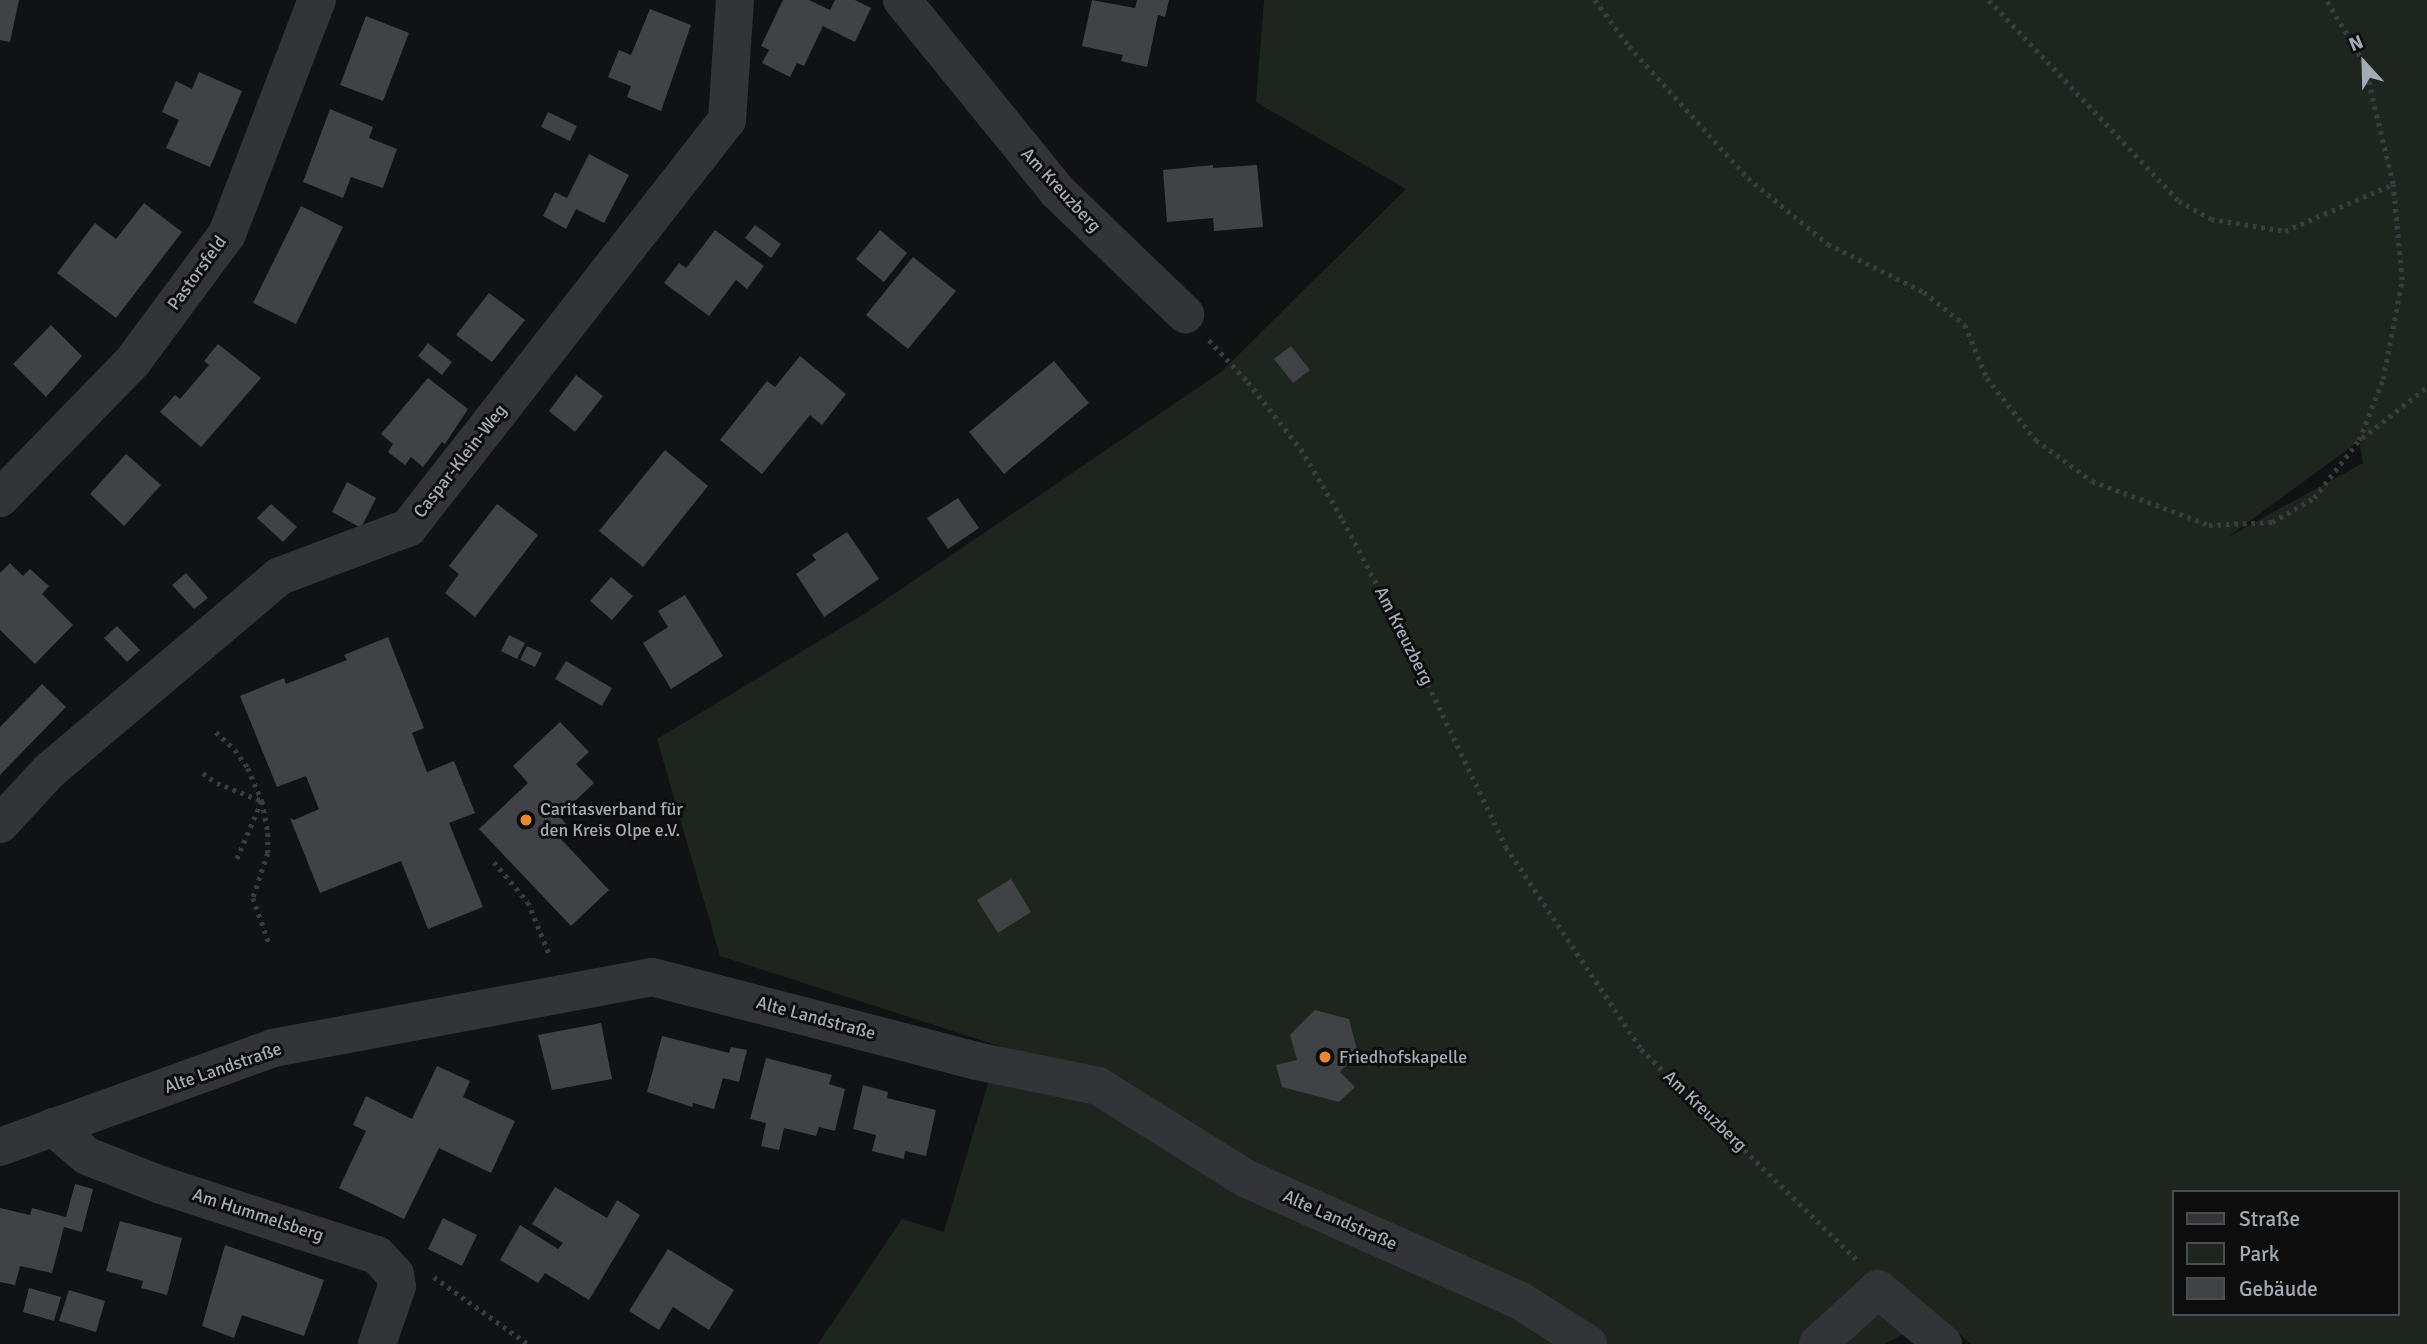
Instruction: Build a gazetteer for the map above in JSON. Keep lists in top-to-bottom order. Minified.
{"streets":{"street":["Am Kreuzberg","Pastorsfeld","Caspar-Klein-Weg","Alte Landstraße","Am Hummelsberg"]},"crossings":[["Alte Landstraße","Am Hummelsberg"]],"places":["Caritasverband für den Kreis Olpe e.V.","Friedhofskapelle"],"legend":["Straße","Park","Gebäude"],"north":"top"}
